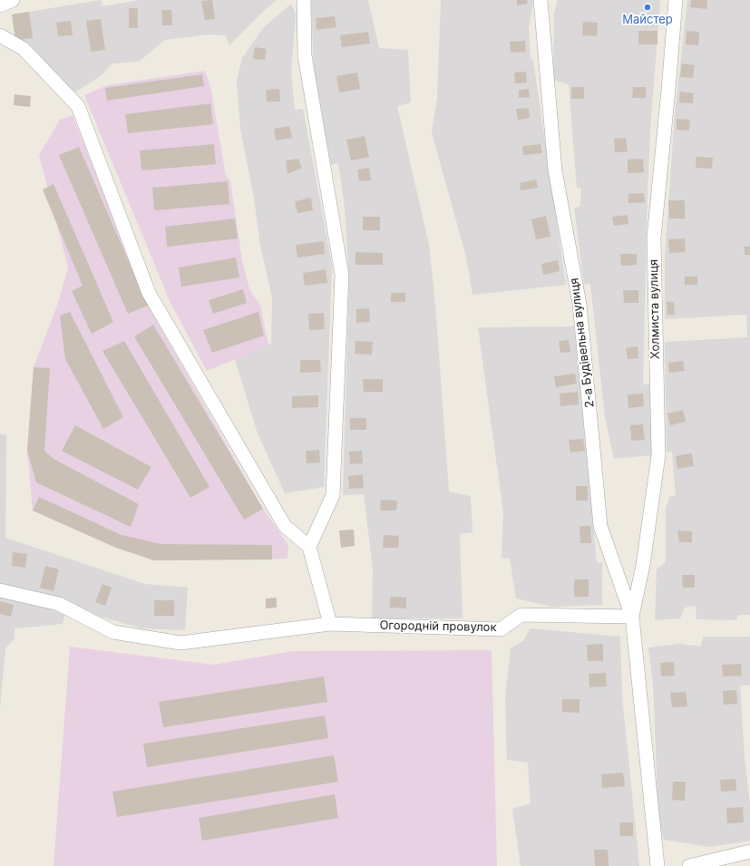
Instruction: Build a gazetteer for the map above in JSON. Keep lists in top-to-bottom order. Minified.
{"streets":{"street":["Холмиста вулиця","2-а Будівельна вулиця","Огородній провулок"]},"crossings":[["Холмиста вулиця","2-а Будівельна вулиця"],["Холмиста вулиця","Огородній провулок"],["2-а Будівельна вулиця","Огородній провулок"]],"places":["Майстер"]}
